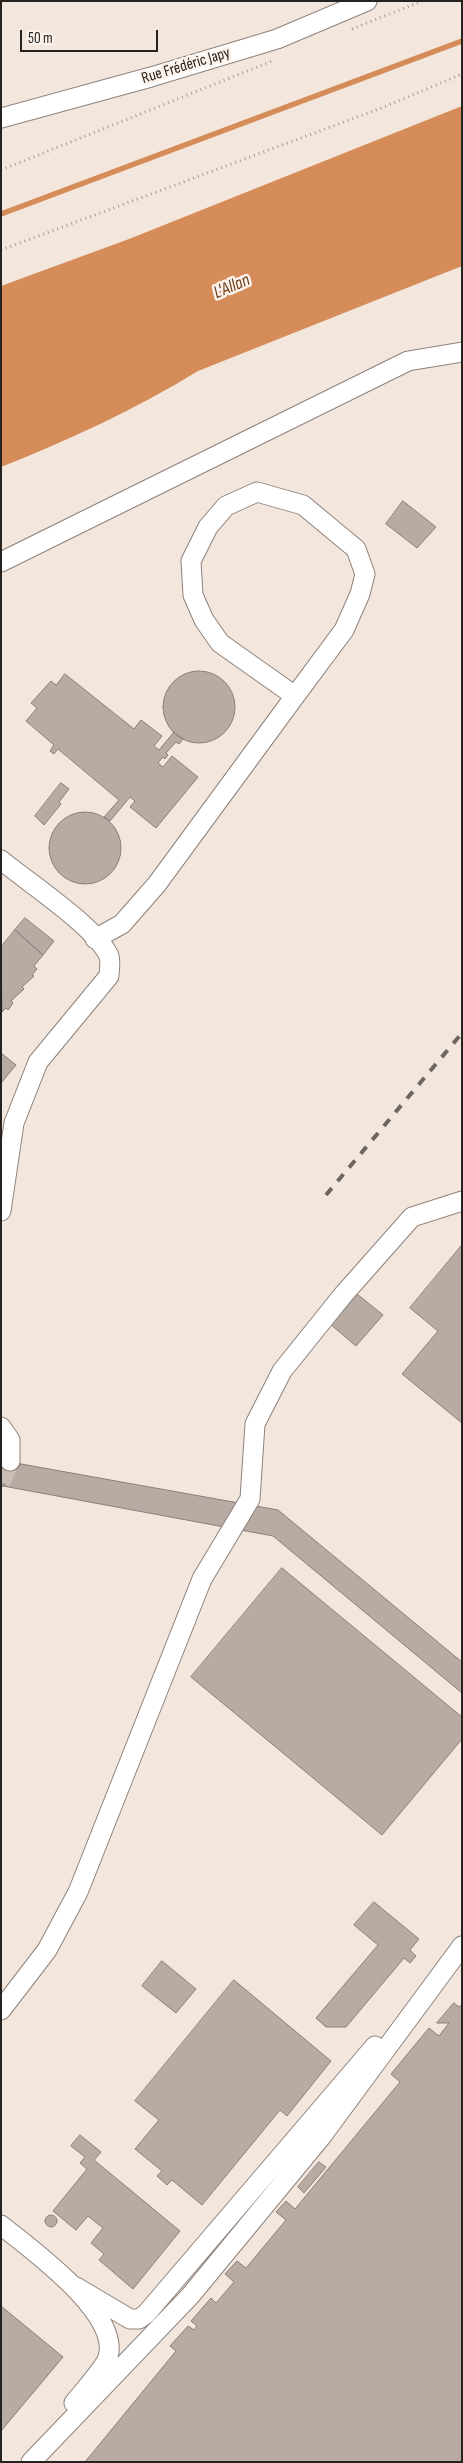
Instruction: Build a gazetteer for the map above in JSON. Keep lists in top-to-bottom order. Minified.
{"streets":{"street":["Rue Frédéric Japy"]},"water":["L'Allan"],"scale_bar":"50 m"}
